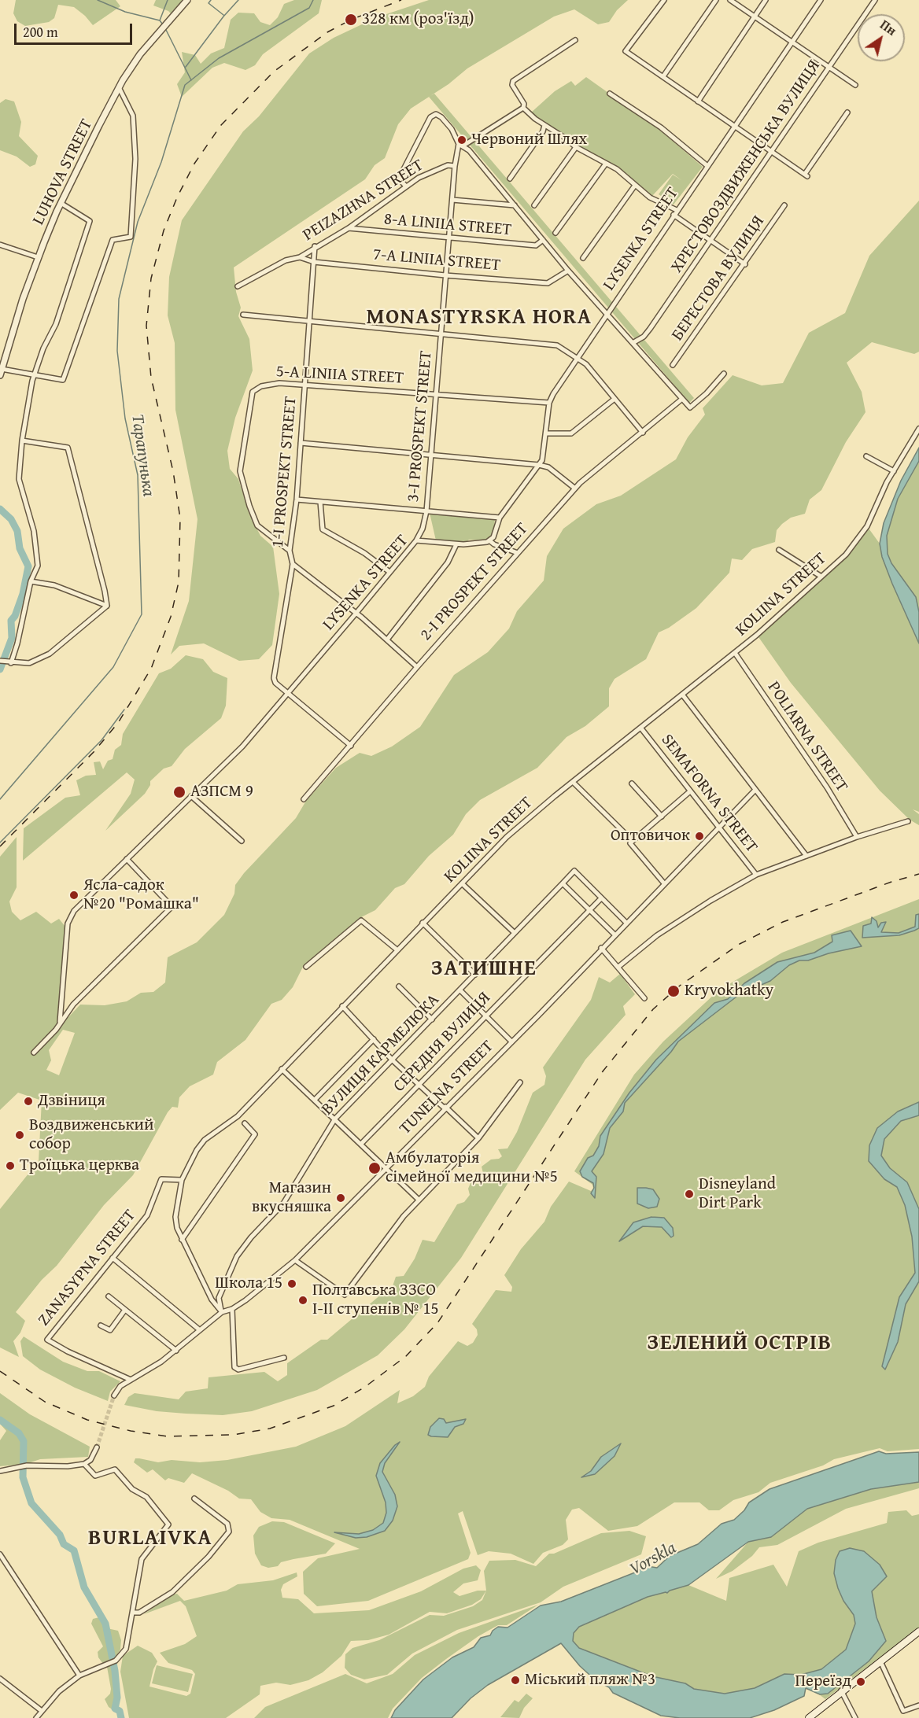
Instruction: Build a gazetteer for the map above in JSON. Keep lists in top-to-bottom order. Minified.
{"streets":{"street":["ХРЕСТОВОЗДВИЖЕНСЬКА ВУЛИЦЯ","LUHOVA STREET","PEIZAZHNA STREET","8-A LINIIA STREET","LYSENKA STREET","7-A LINIIA STREET","БЕРЕСТОВА ВУЛИЦЯ","5-A LINIIA STREET","3-I PROSPEKT STREET","1-I PROSPEKT STREET","2-I PROSPEKT STREET","KOLIINA STREET","POLIARNA STREET","SEMAFORNA STREET","СЕРЕДНЯ ВУЛИЦЯ","ВУЛИЦЯ КАРМЕЛЮКА","TUNELNA STREET","ZANASYPNA STREET"]},"crossings":[["PEIZAZHNA STREET","8-A LINIIA STREET"],["PEIZAZHNA STREET","7-A LINIIA STREET"],["PEIZAZHNA STREET","3-I PROSPEKT STREET"],["PEIZAZHNA STREET","1-I PROSPEKT STREET"],["8-A LINIIA STREET","3-I PROSPEKT STREET"],["LYSENKA STREET","5-A LINIIA STREET"],["LYSENKA STREET","3-I PROSPEKT STREET"],["LYSENKA STREET","1-I PROSPEKT STREET"],["7-A LINIIA STREET","3-I PROSPEKT STREET"],["7-A LINIIA STREET","1-I PROSPEKT STREET"],["5-A LINIIA STREET","3-I PROSPEKT STREET"],["5-A LINIIA STREET","1-I PROSPEKT STREET"],["KOLIINA STREET","POLIARNA STREET"],["KOLIINA STREET","SEMAFORNA STREET"],["KOLIINA STREET","ВУЛИЦЯ КАРМЕЛЮКА"],["KOLIINA STREET","TUNELNA STREET"],["KOLIINA STREET","ZANASYPNA STREET"],["SEMAFORNA STREET","TUNELNA STREET"],["СЕРЕДНЯ ВУЛИЦЯ","ВУЛИЦЯ КАРМЕЛЮКА"],["ВУЛИЦЯ КАРМЕЛЮКА","TUNELNA STREET"],["TUNELNA STREET","ZANASYPNA STREET"]],"districts":["MONASTYRSKA HORA","ЗАТИШНЕ","ЗЕЛЕНИЙ ОСТРІВ","BURLAIVKA"],"water":["Тарапунька","Vorskla"],"places":["328 км (роз'їзд)","Червоний Шлях","АЗПСМ 9","Оптовичок","Ясла-садок №20 \"Ромашка\"","Kryvokhatky","Дзвіниця","Воздвиженський собор","Троїцька церква","Амбулаторія сімейної медицини №5","Disneyland Dirt Park","Магазин вкусняшка","Школа 15","Полтавська ЗЗСО І-ІІ ступенів № 15","Міський пляж №3","Переїзд"],"scale_bar":"200 m","north":"top right"}
